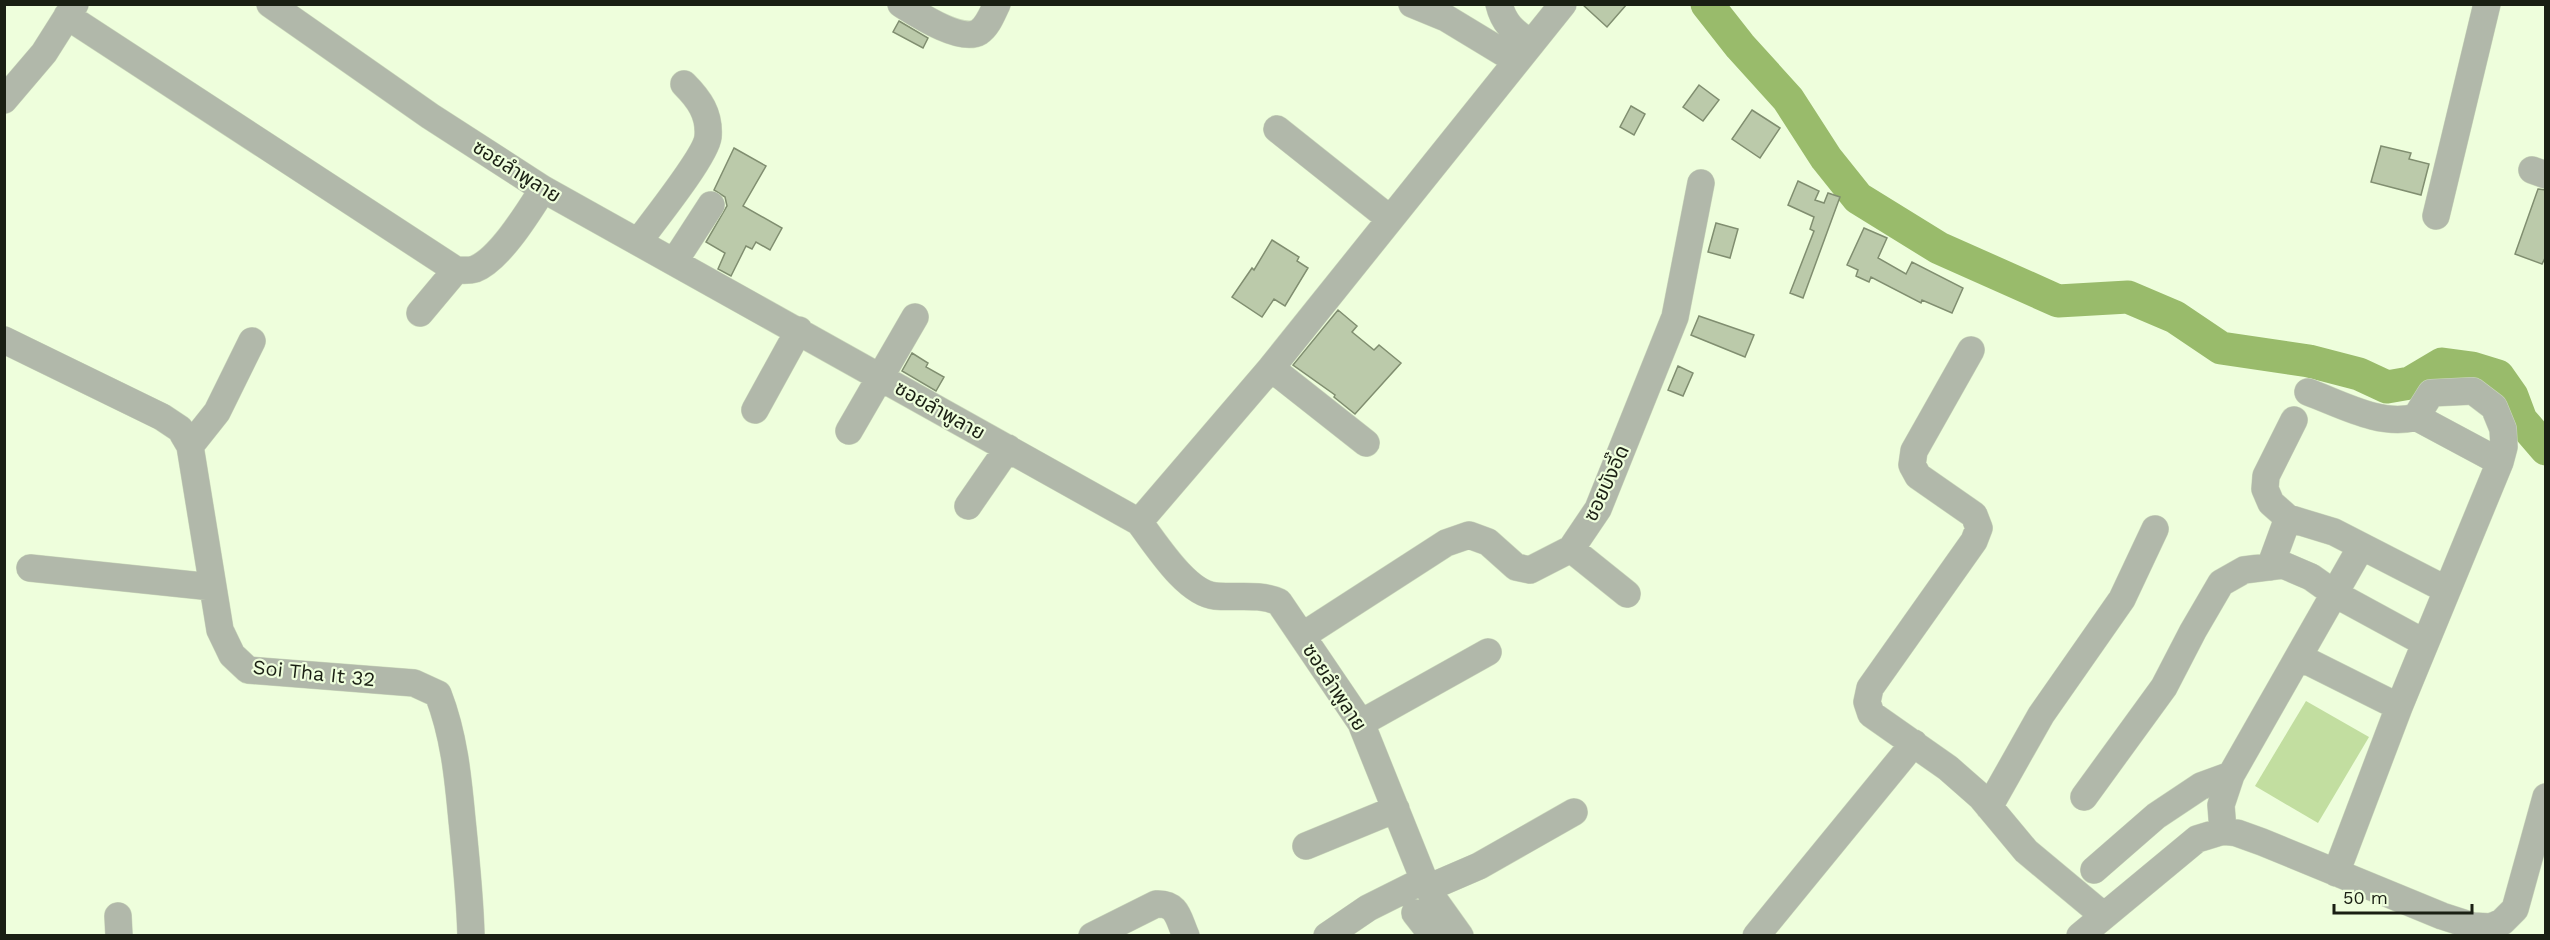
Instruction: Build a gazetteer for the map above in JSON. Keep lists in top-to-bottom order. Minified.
{"streets":{"street":["ซอยลำพูลาย","ซอยบังอี๊ด","Soi Tha It 32"]},"crossings":[["ซอยลำพูลาย","ซอยบังอี๊ด"]],"scale_bar":"50 m"}
